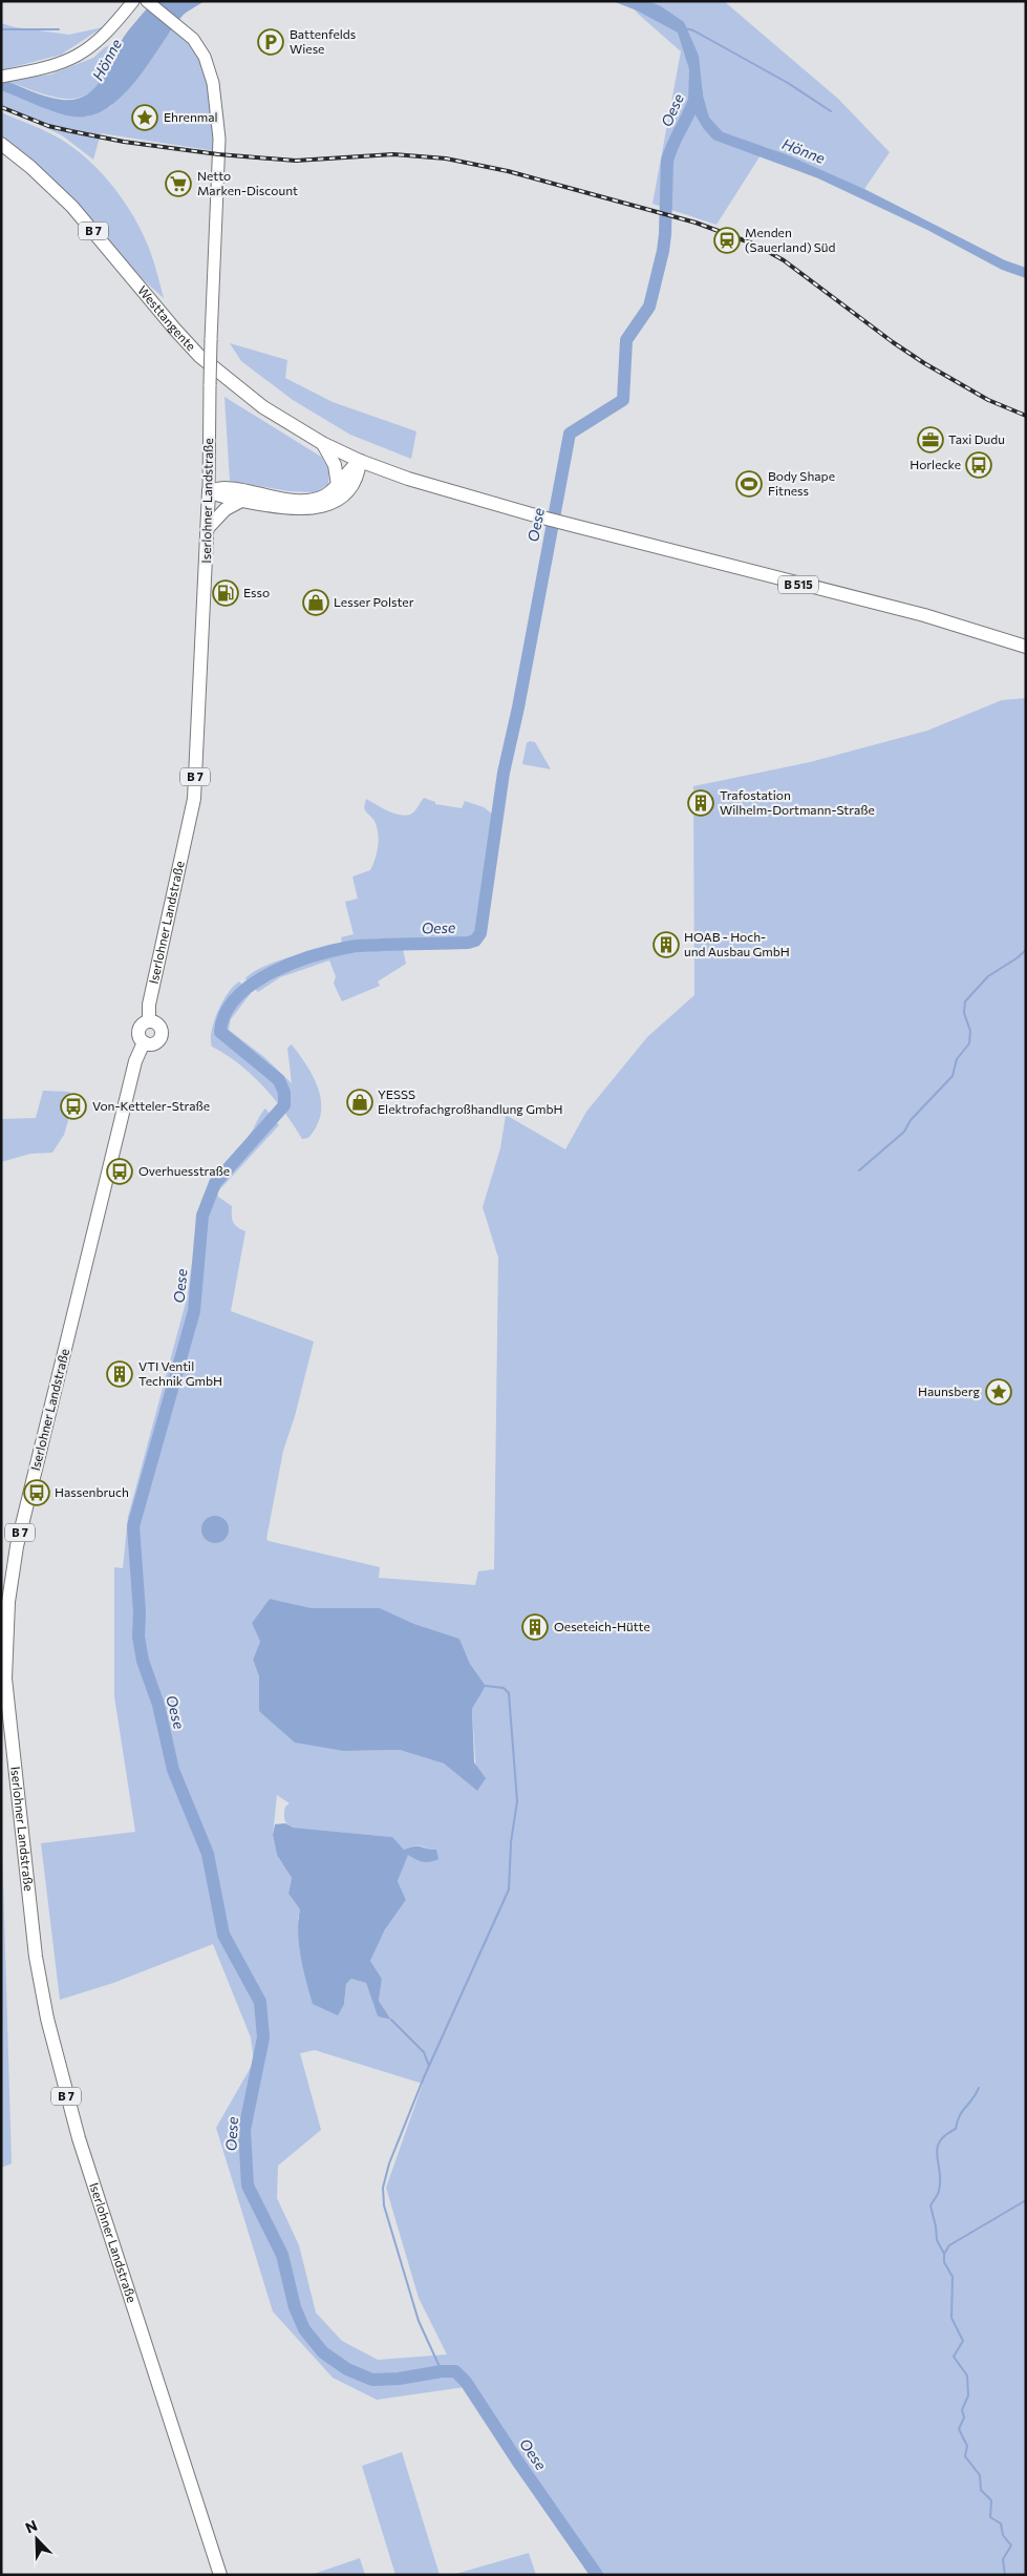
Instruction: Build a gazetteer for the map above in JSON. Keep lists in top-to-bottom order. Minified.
{"streets":{"main road":["B 7","Westtangente","Iserlohner Landstraße","B 515"]},"crossings":[["B 7","Westtangente"],["B 7","Iserlohner Landstraße"],["Westtangente","B 515"]],"water":["Hönne","Oese"],"places":{"parking":["Battenfelds Wiese"],"place":["Ehrenmal","Haunsberg"],"supermarket":["Netto Marken-Discount"],"station":["Menden (Sauerland) Süd"],"office":["Taxi Dudu"],"bus stop":["Horlecke","Von-Ketteler-Straße","Overhuesstraße","Hassenbruch"],"sports":["Body Shape Fitness"],"fuel station":["Esso"],"shop":["Lesser Polster","YESSS Elektrofachgroßhandlung GmbH"],"building":["Trafostation Wilhelm-Dortmann-Straße","HOAB - Hoch- und Ausbau GmbH","VTI Ventil Technik GmbH","Oeseteich-Hütte"]},"north":"top left"}
